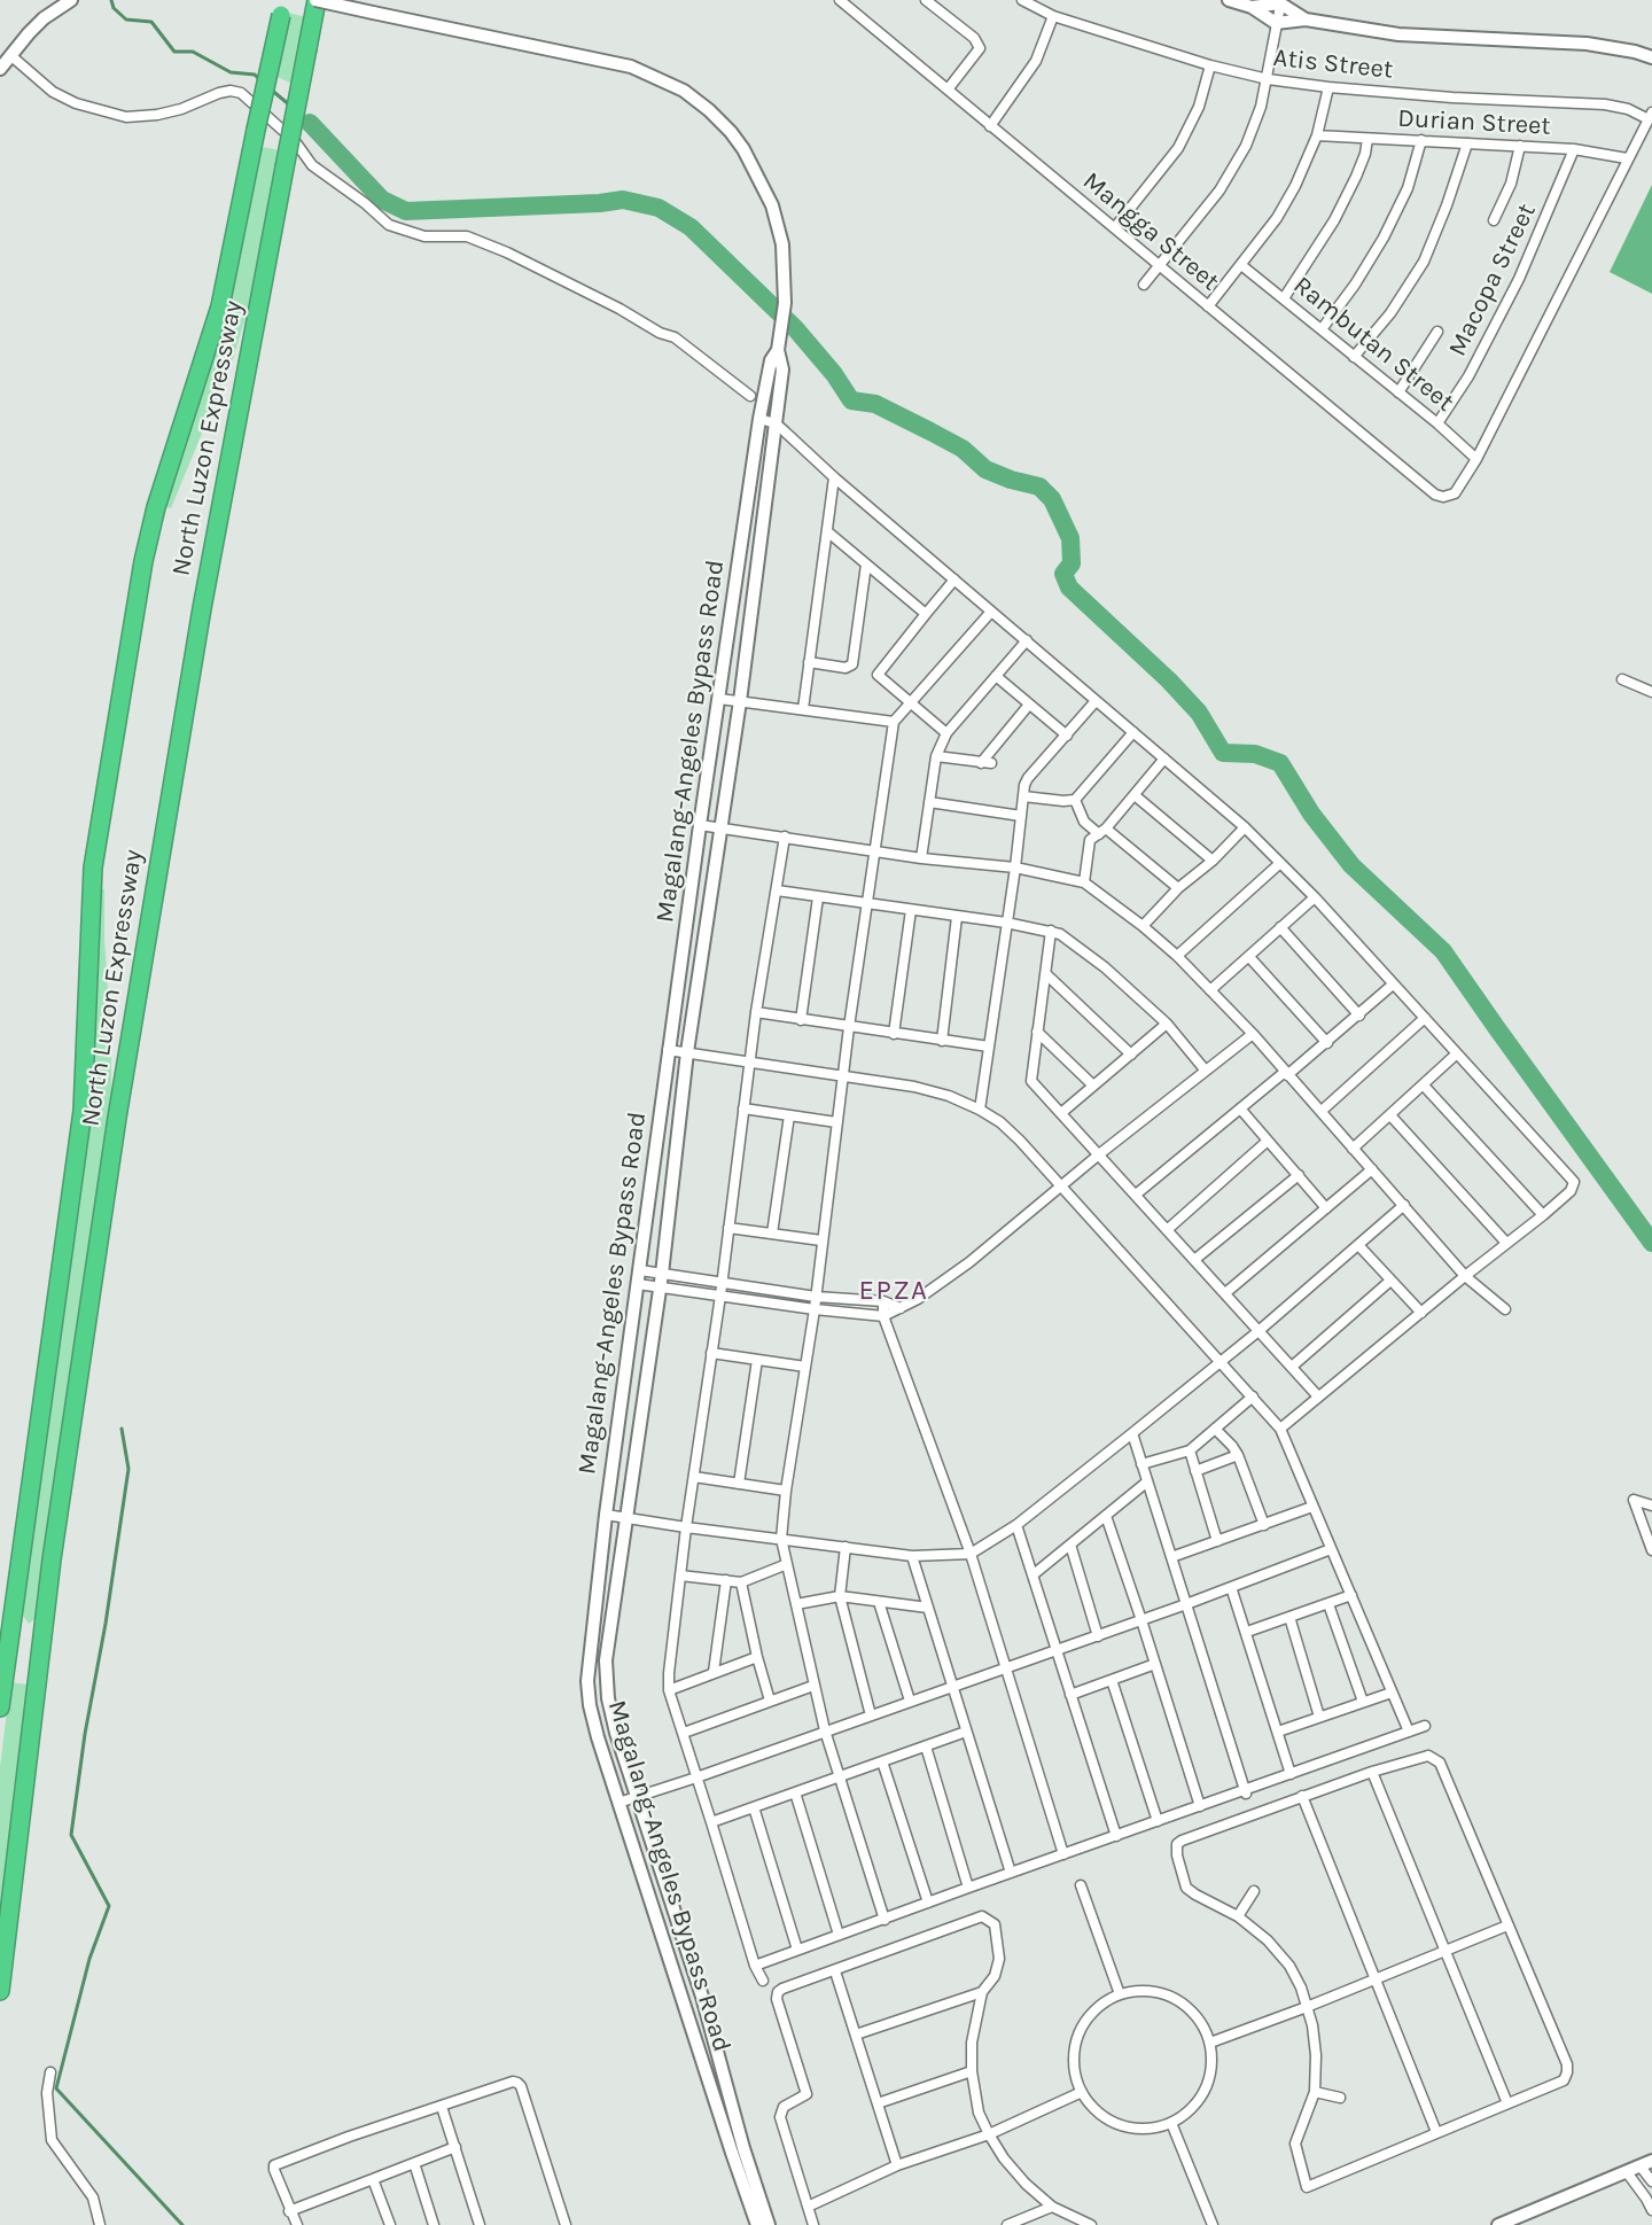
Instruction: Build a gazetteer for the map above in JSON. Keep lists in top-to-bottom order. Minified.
{"streets":{"highway":["North Luzon Expressway"],"street":["Atis Street","Durian Street","Mangga Street","Macopa Street","Rambutan Street","Magalang-Angeles Bypass Road"]},"crossings":[["Durian Street","Macopa Street"],["Mangga Street","Rambutan Street"],["Macopa Street","Rambutan Street"],["North Luzon Expressway","Magalang-Angeles Bypass Road"]],"districts":["EPZA"]}
